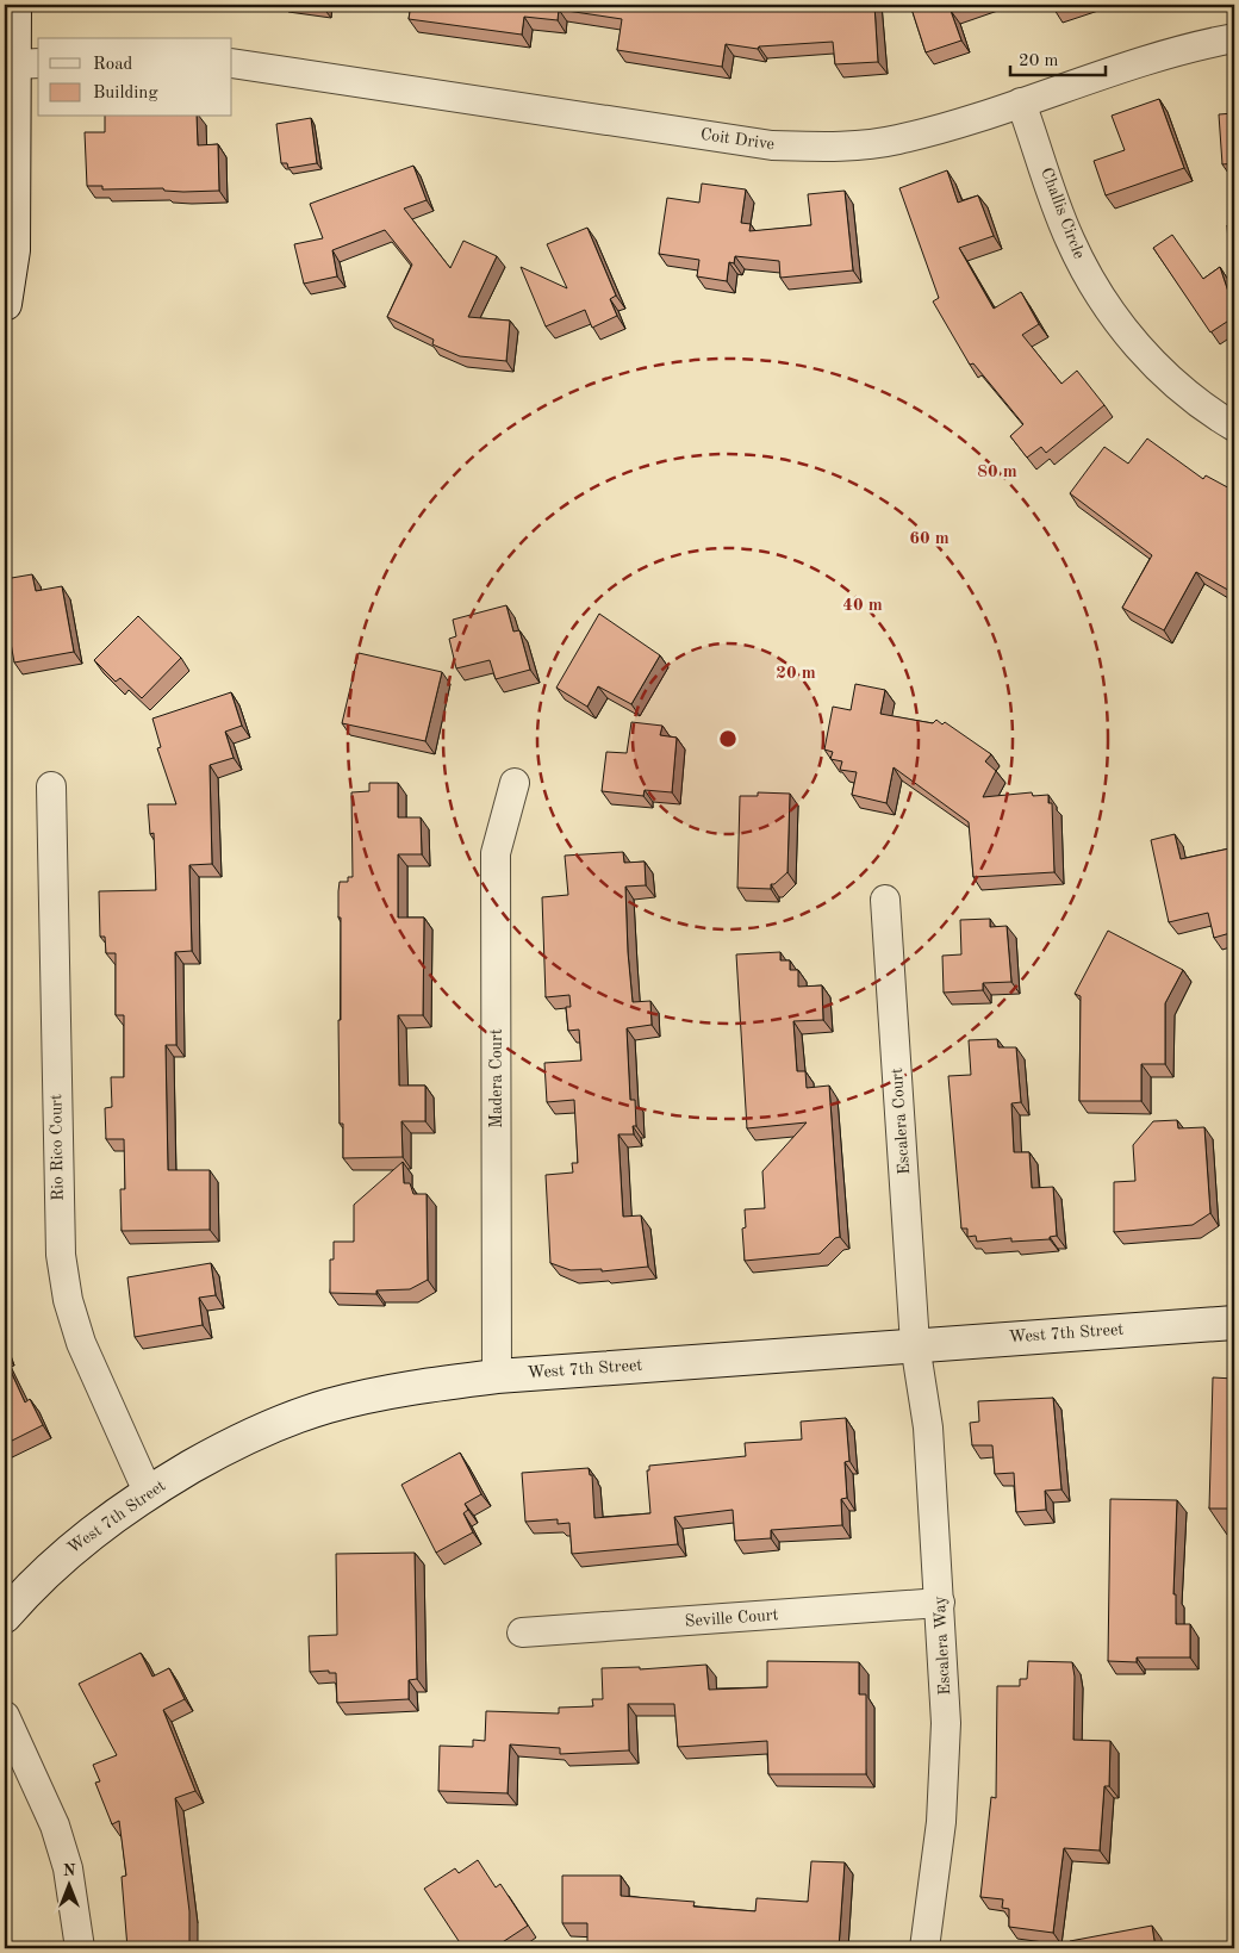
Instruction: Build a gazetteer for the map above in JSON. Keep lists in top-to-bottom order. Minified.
{"streets":{"main road":["West 7th Street"],"street":["Coit Drive","Challis Circle","Madera Court","Escalera Court","Rio Rico Court","Seville Court","Escalera Way"]},"crossings":[["Coit Drive","Challis Circle"],["Madera Court","West 7th Street"],["Escalera Court","West 7th Street"],["Escalera Court","Escalera Way"],["Rio Rico Court","West 7th Street"],["West 7th Street","Escalera Way"],["Seville Court","Escalera Way"]],"legend":["Road","Building"],"scale_bar":"20 m","north":"top","rings":["80 m","60 m","40 m","20 m"]}
